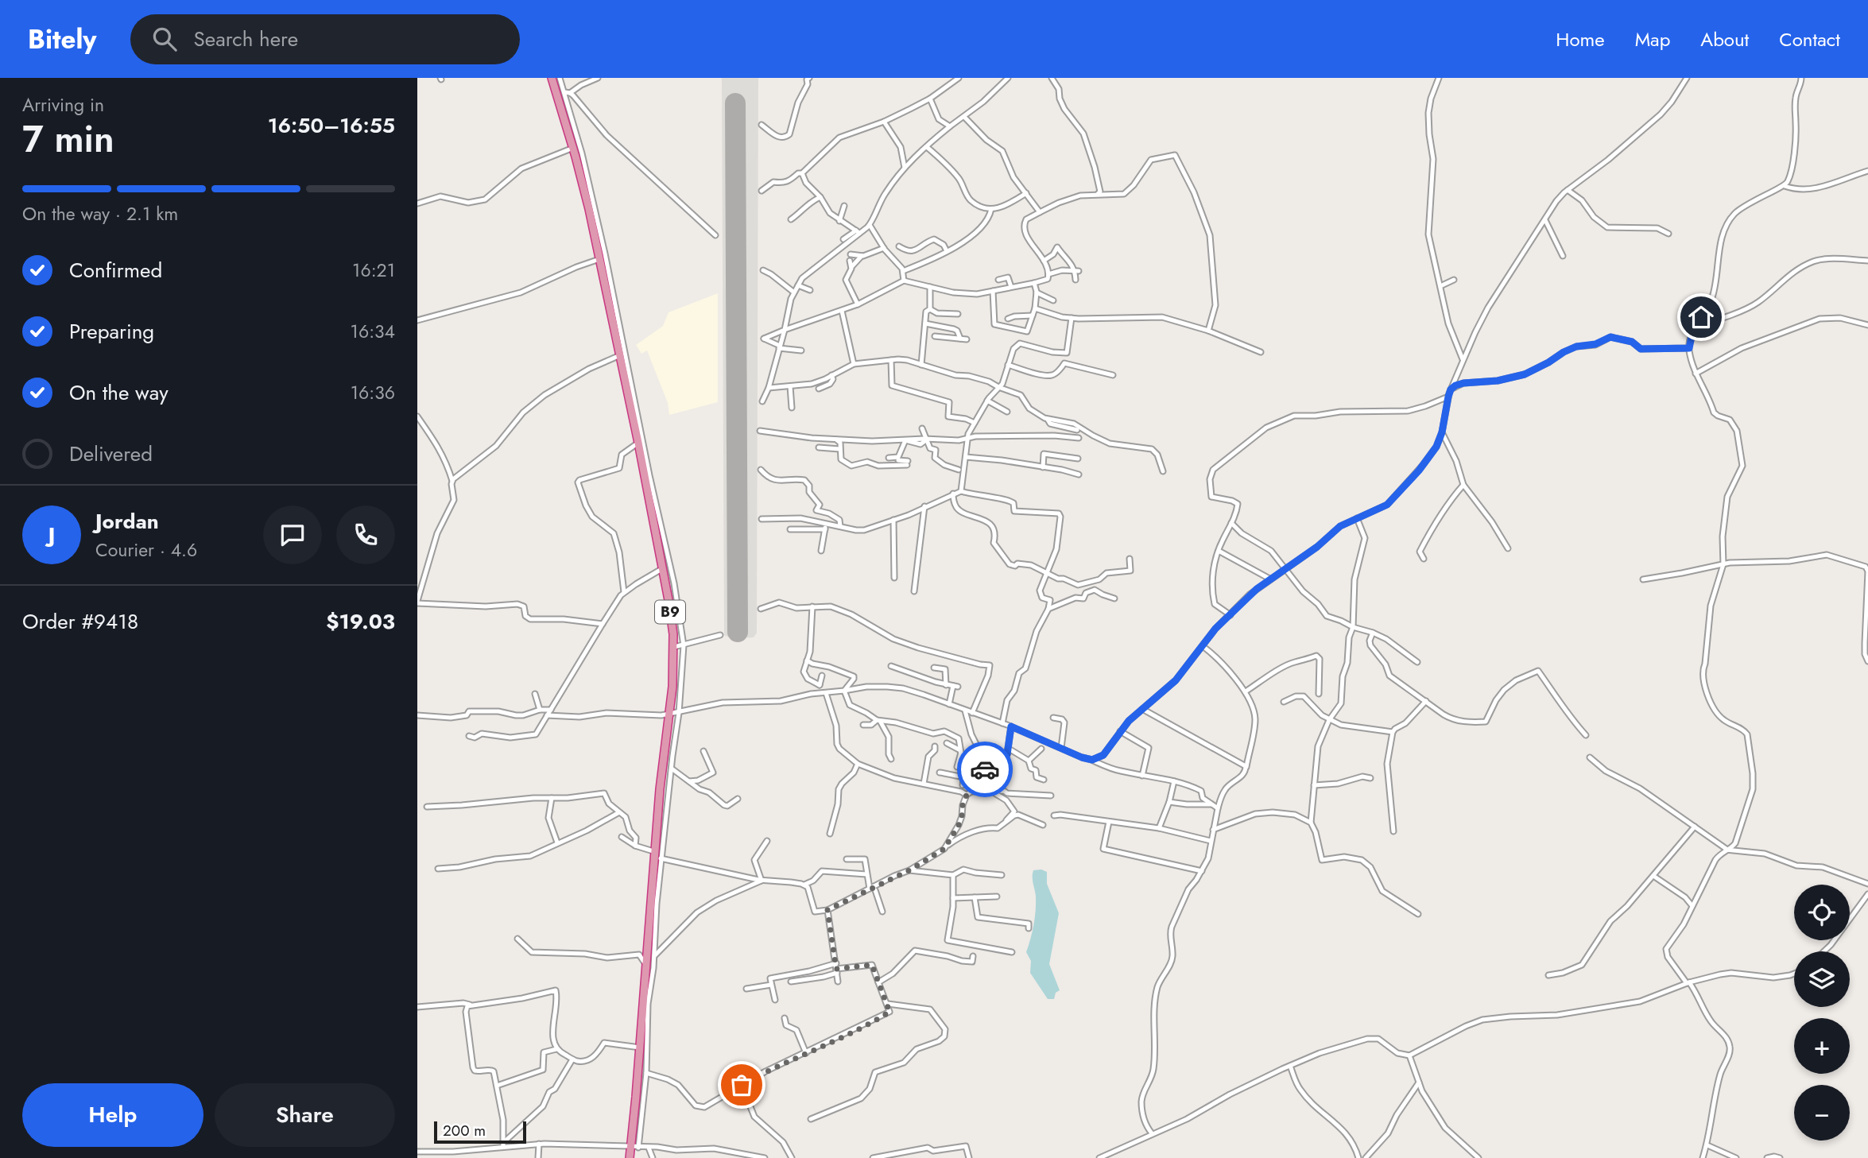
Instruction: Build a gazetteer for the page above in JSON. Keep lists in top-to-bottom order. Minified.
{"streets":{"highway":["B9"]},"scale_bar":"200 m","page":{"header":"Bitely","search":"Search here","nav":["Home","Map","About","Contact"],"heading":["7 min","Arriving in","16:50–16:55"],"panel":["Jordan","Courier · 4.6","Order #9418","$19.03"],"bar":"On the way · 2.1 km","list":[["Confirmed","16:21"],["Preparing","16:34"],["On the way","16:36"],"Delivered"],"round":"J","map_buttons":["+","−"],"buttons":["Help","Share"],"scale":"200 m"}}
